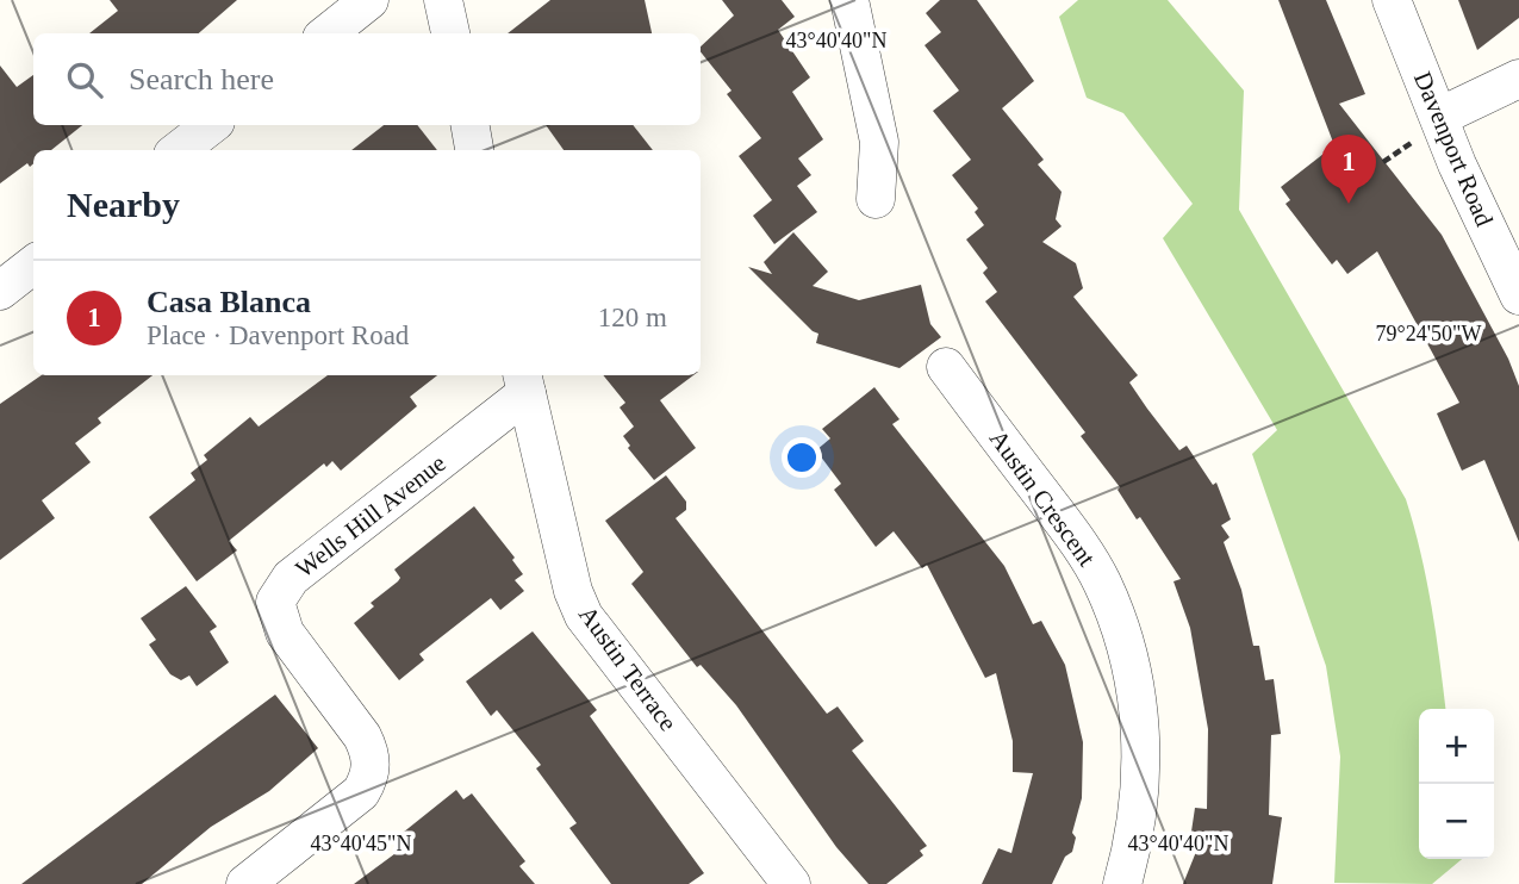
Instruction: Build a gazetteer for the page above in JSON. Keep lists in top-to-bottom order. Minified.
{"streets":{"street":["Davenport Road","Austin Crescent","Wells Hill Avenue","Austin Terrace"]},"crossings":[["Wells Hill Avenue","Austin Terrace"]],"page":{"search":"Search here","pins":"1","heading":"Nearby","list":[{"mark":"1","name":"Casa Blanca","note":"Place · Davenport Road","value":"120 m"}],"map_buttons":["+","−"]},"coordinates":["43°40'40\"N","79°24'50\"W","43°40'45\"N"]}
